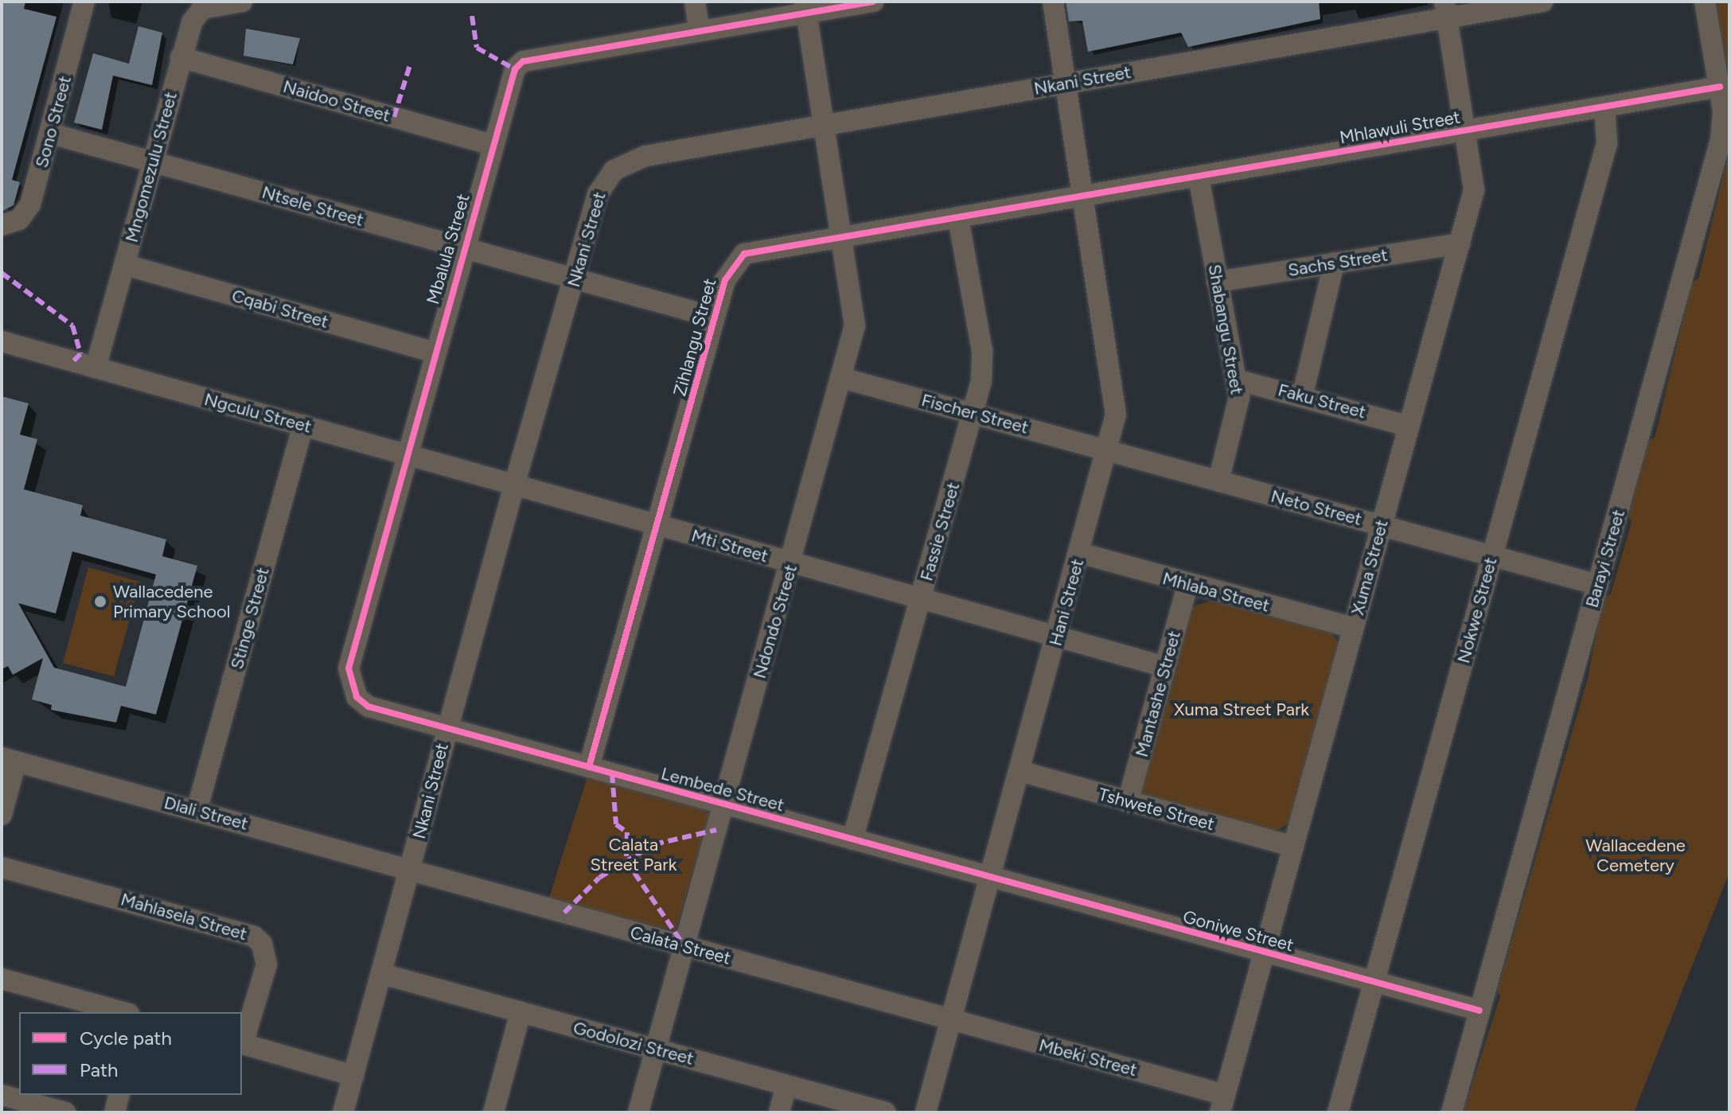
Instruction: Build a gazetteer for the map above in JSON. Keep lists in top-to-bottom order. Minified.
{"streets":{"street":["Nkani Street","Naidoo Street","Sono Street","Mhlawuli Street","Mngomezulu Street","Ntsele Street","Mbalula Street","Sachs Street","Cqabi Street","Shabangu Street","Zihlangu Street","Faku Street","Ngculu Street","Fischer Street","Neto Street","Fassie Street","Mti Street","Barayi Street","Xuma Street","Mhlaba Street","Hani Street","Nokwe Street","Stinge Street","Ndondo Street","Mantashe Street","Lembede Street","Tshwete Street","Dlali Street","Mahlasela Street","Goniwe Street","Calata Street","Godolozi Street","Mbeki Street"]},"crossings":[["Nkani Street","Ntsele Street"],["Nkani Street","Mbalula Street"],["Nkani Street","Ngculu Street"],["Nkani Street","Mti Street"],["Nkani Street","Xuma Street"],["Nkani Street","Hani Street"],["Nkani Street","Ndondo Street"],["Nkani Street","Lembede Street"],["Nkani Street","Dlali Street"],["Nkani Street","Calata Street"],["Nkani Street","Godolozi Street"],["Naidoo Street","Mngomezulu Street"],["Naidoo Street","Mbalula Street"],["Sono Street","Ntsele Street"],["Mhlawuli Street","Shabangu Street"],["Mhlawuli Street","Zihlangu Street"],["Mhlawuli Street","Barayi Street"],["Mhlawuli Street","Xuma Street"],["Mhlawuli Street","Hani Street"],["Mhlawuli Street","Nokwe Street"],["Mngomezulu Street","Ntsele Street"],["Mngomezulu Street","Cqabi Street"],["Mngomezulu Street","Ngculu Street"],["Ntsele Street","Mbalula Street"],["Ntsele Street","Zihlangu Street"],["Mbalula Street","Cqabi Street"],["Mbalula Street","Ngculu Street"],["Mbalula Street","Ndondo Street"],["Mbalula Street","Lembede Street"],["Sachs Street","Shabangu Street"],["Sachs Street","Xuma Street"],["Shabangu Street","Faku Street"],["Shabangu Street","Neto Street"],["Zihlangu Street","Fassie Street"],["Zihlangu Street","Mti Street"],["Zihlangu Street","Hani Street"],["Zihlangu Street","Ndondo Street"],["Zihlangu Street","Lembede Street"],["Faku Street","Xuma Street"],["Ngculu Street","Mti Street"],["Ngculu Street","Stinge Street"],["Fischer Street","Neto Street"],["Fischer Street","Fassie Street"],["Fischer Street","Hani Street"],["Fischer Street","Ndondo Street"],["Neto Street","Barayi Street"],["Neto Street","Xuma Street"],["Neto Street","Hani Street"],["Neto Street","Nokwe Street"],["Fassie Street","Mti Street"],["Fassie Street","Lembede Street"],["Mti Street","Hani Street"],["Mti Street","Ndondo Street"],["Mti Street","Mantashe Street"],["Barayi Street","Goniwe Street"],["Xuma Street","Mhlaba Street"],["Xuma Street","Tshwete Street"],["Xuma Street","Goniwe Street"],["Xuma Street","Mbeki Street"],["Mhlaba Street","Hani Street"],["Mhlaba Street","Mantashe Street"],["Hani Street","Lembede Street"],["Hani Street","Tshwete Street"],["Hani Street","Goniwe Street"],["Hani Street","Calata Street"],["Hani Street","Mbeki Street"],["Nokwe Street","Goniwe Street"],["Stinge Street","Dlali Street"],["Ndondo Street","Lembede Street"],["Ndondo Street","Calata Street"],["Ndondo Street","Godolozi Street"],["Mantashe Street","Tshwete Street"],["Lembede Street","Goniwe Street"],["Dlali Street","Calata Street"],["Calata Street","Mbeki Street"]],"parks":["Xuma Street Park","Calata Street Park","Wallacedene Cemetery"],"places":["Wallacedene Primary School"],"legend":["Cycle path","Path"]}
